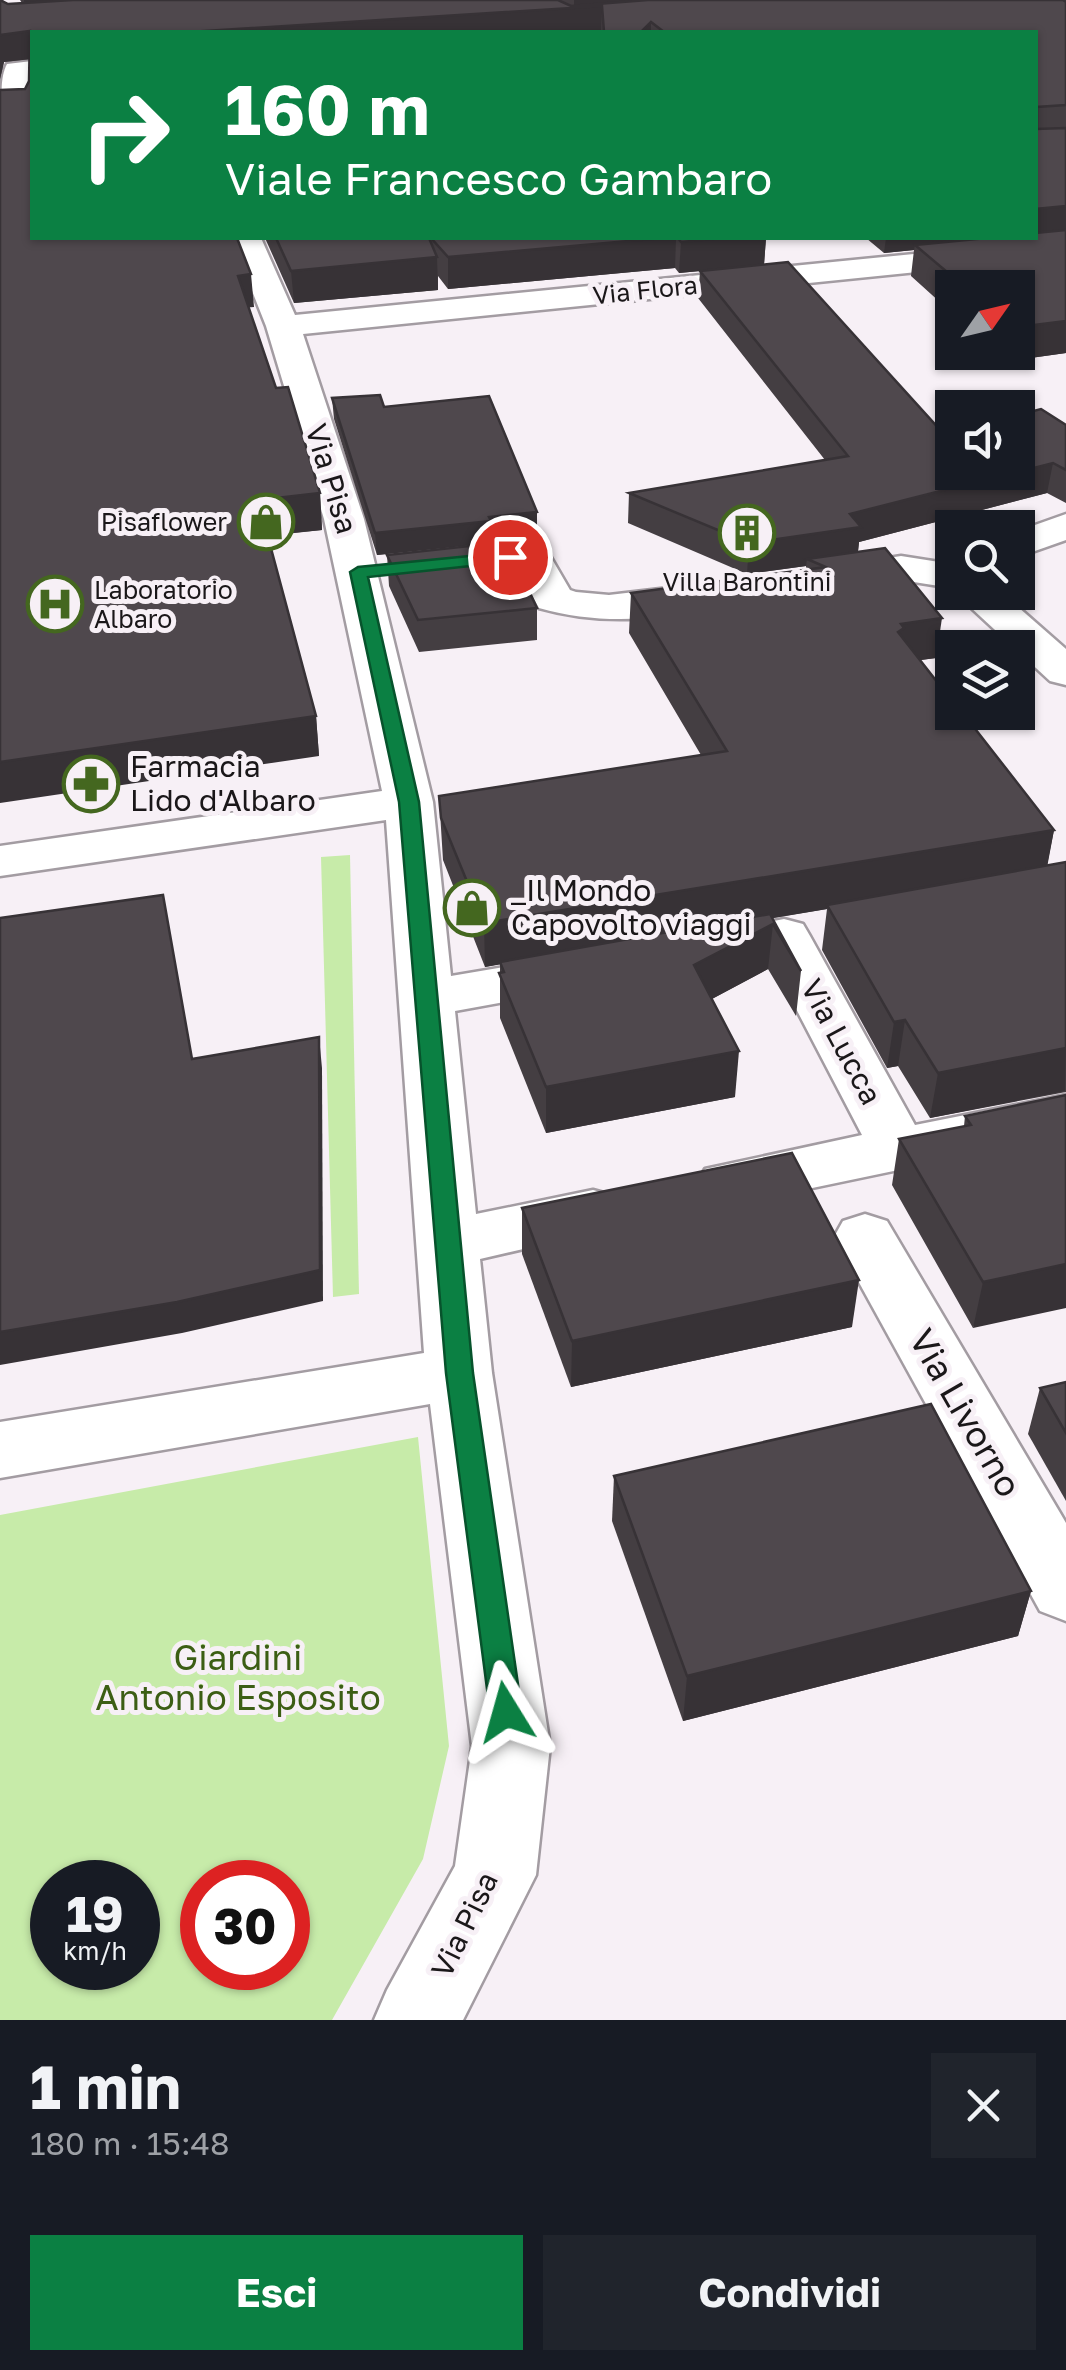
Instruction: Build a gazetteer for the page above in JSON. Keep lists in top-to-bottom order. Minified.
{"streets":{"street":["Via Flora","Via Pisa","Via Lucca","Via Livorno"]},"crossings":[["Via Flora","Via Pisa"],["Via Pisa","Via Lucca"]],"parks":["Giardini Antonio Esposito"],"places":{"shop":["Pisaflower","_Il Mondo Capovolto viaggi"],"building":["Villa Barontini"],"hospital":["Laboratorio Albaro"],"pharmacy":["Farmacia Lido d'Albaro"]},"north":"top right","page":{"turn":["160 m","Viale Francesco Gambaro"],"speed":"19 km/h","limit":"30","heading":["1 min","180 m · 15:48"],"buttons":["Esci","Condividi"]}}
